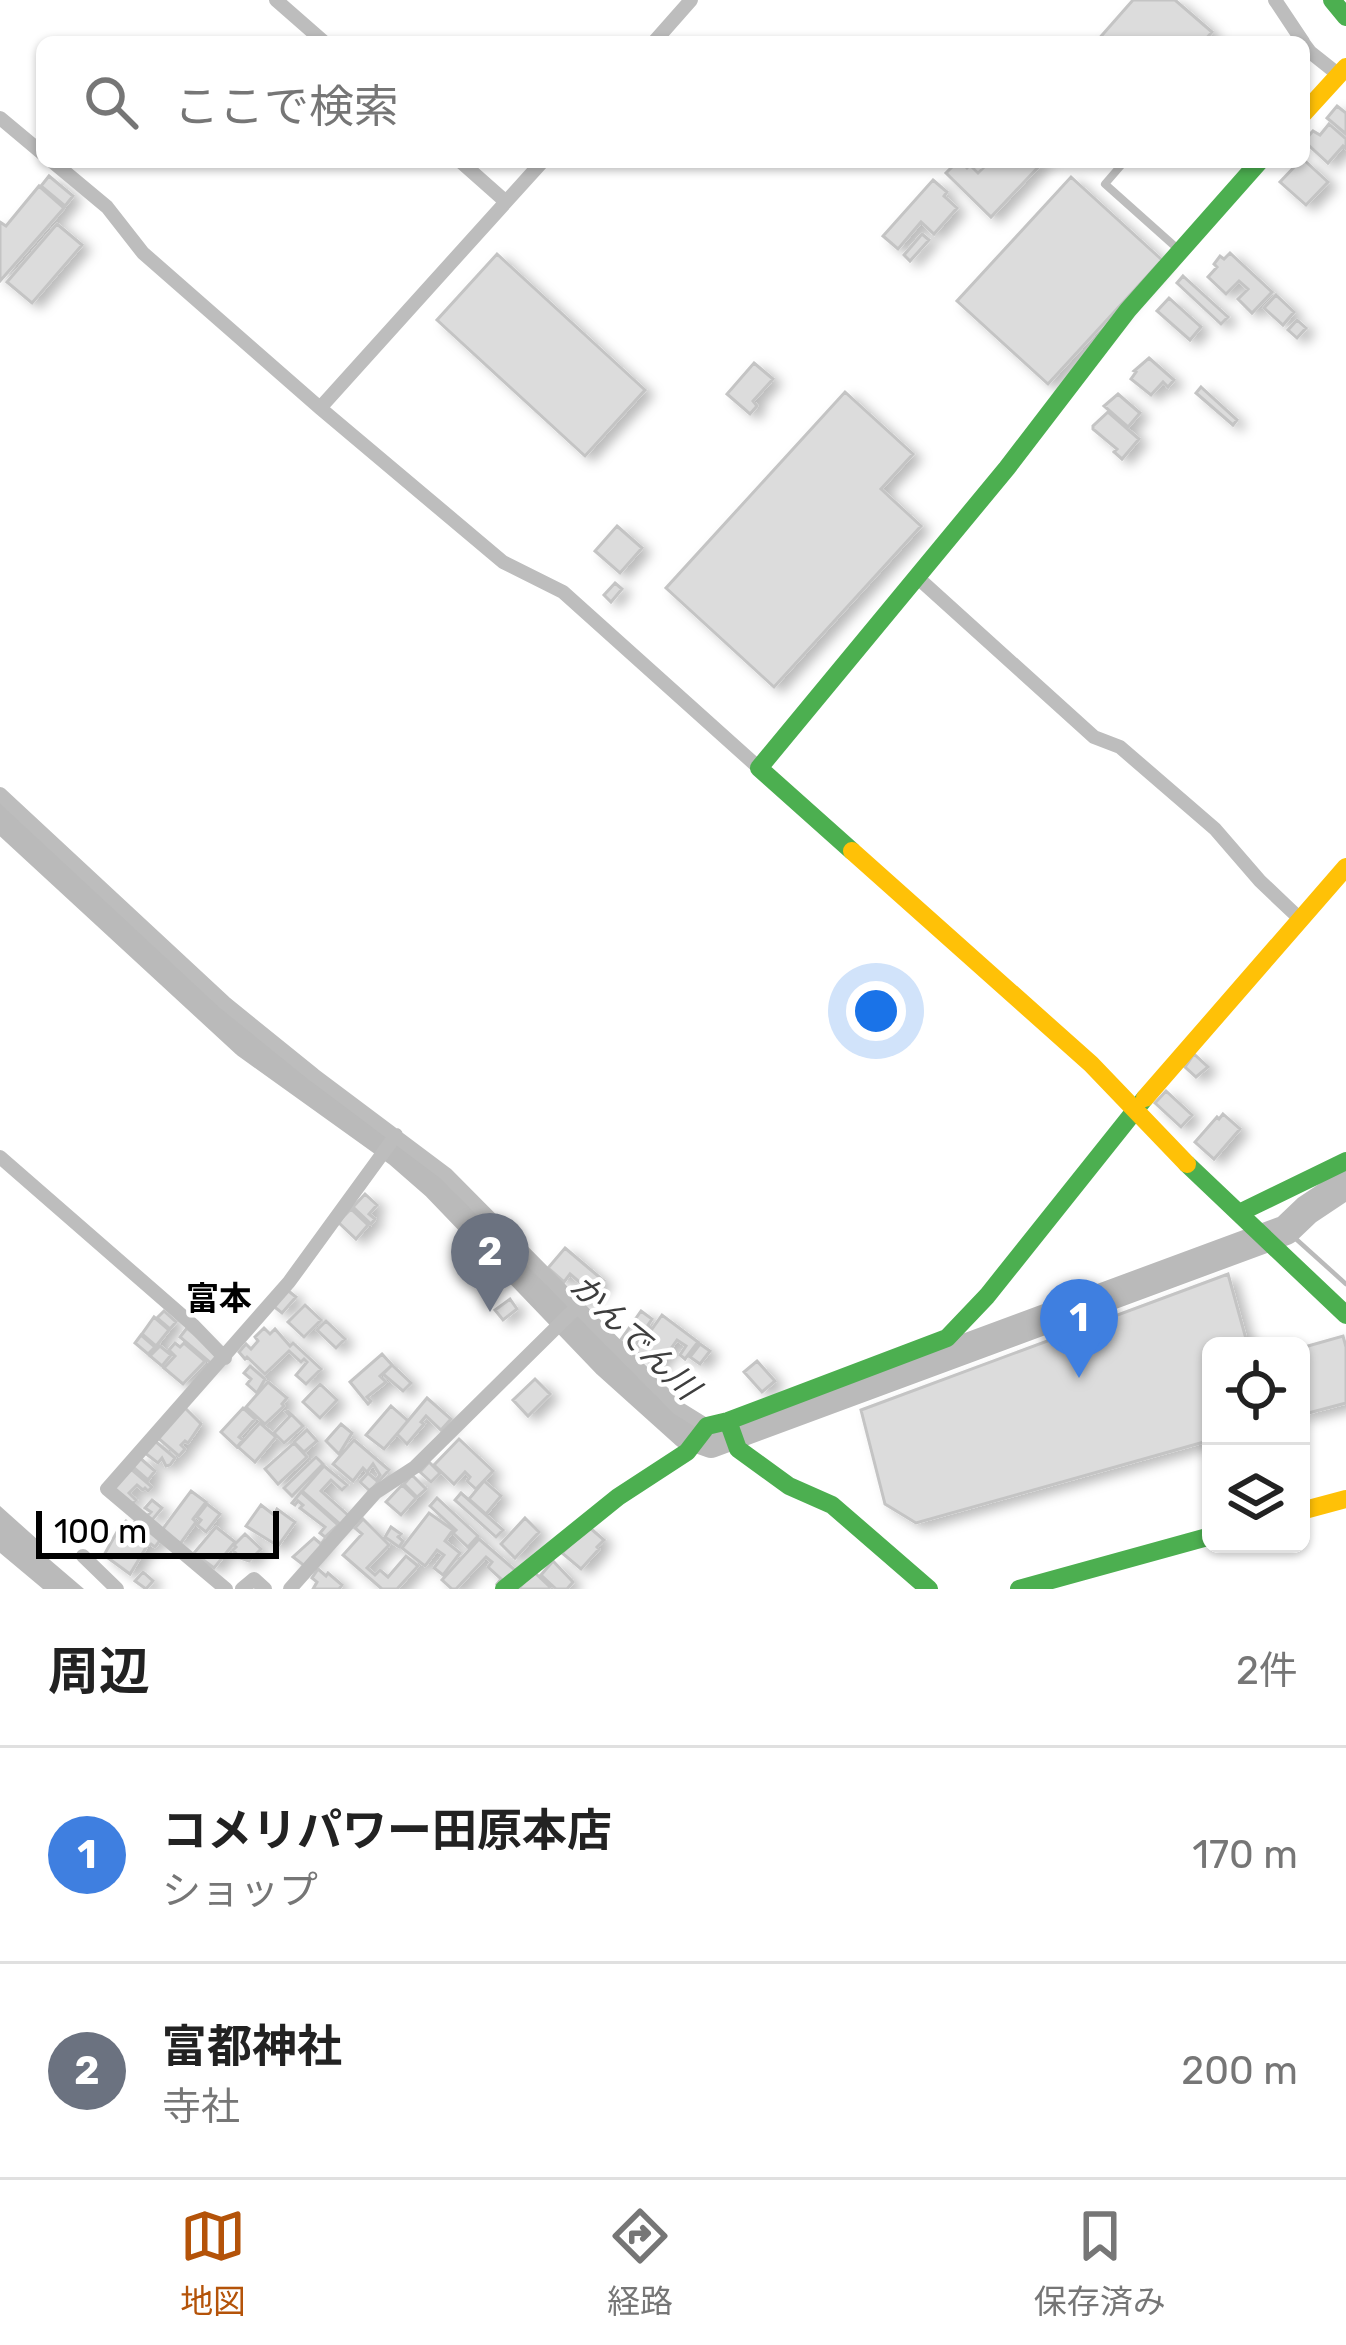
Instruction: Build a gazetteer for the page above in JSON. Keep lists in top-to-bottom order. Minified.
{"districts":["富本"],"water":["かんでん川"],"scale_bar":"100 m","page":{"search":"ここで検索","pins":["2","1"],"scale":"100 m","heading":["周辺","2件"],"list":[{"mark":"1","name":"コメリパワー田原本店","note":"ショップ","value":"170 m"},{"mark":"2","name":"富都神社","note":"寺社","value":"200 m"}],"nav":["地図","経路","保存済み"]}}
